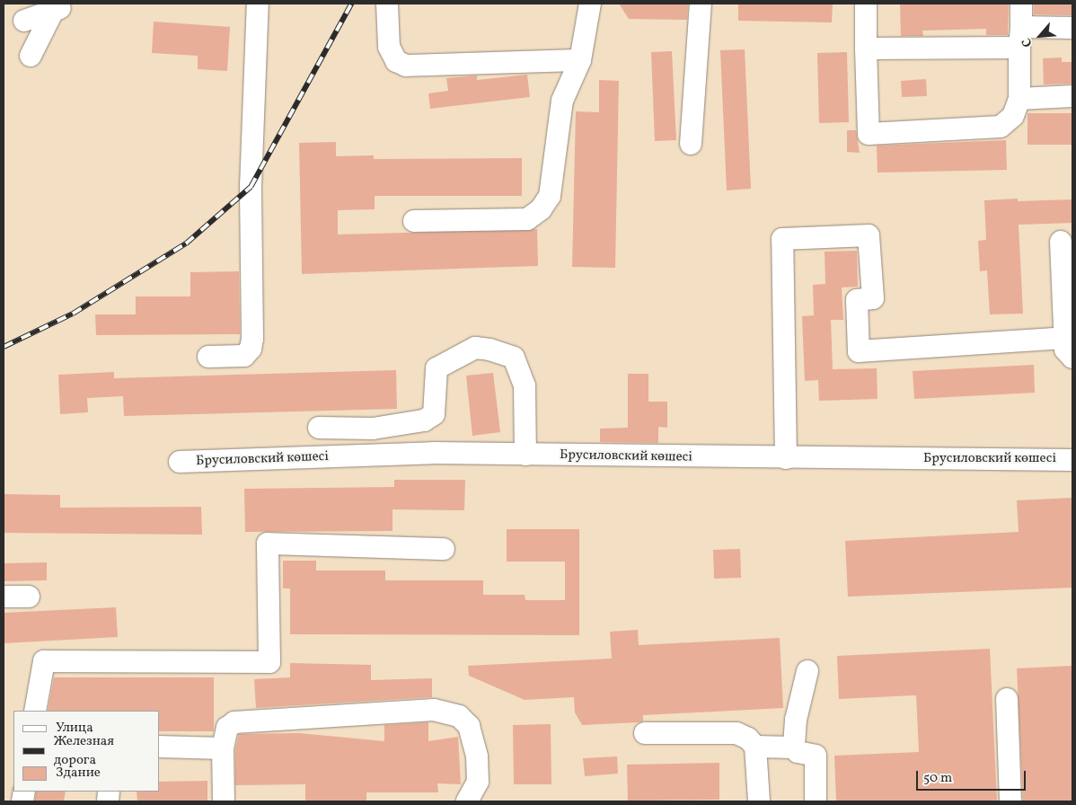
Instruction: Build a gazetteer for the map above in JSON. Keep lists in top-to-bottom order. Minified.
{"streets":{"street":["Брусиловский көшесі"]},"legend":["Улица","Железная дорога","Здание"],"scale_bar":"50 m","north":"bottom left"}
